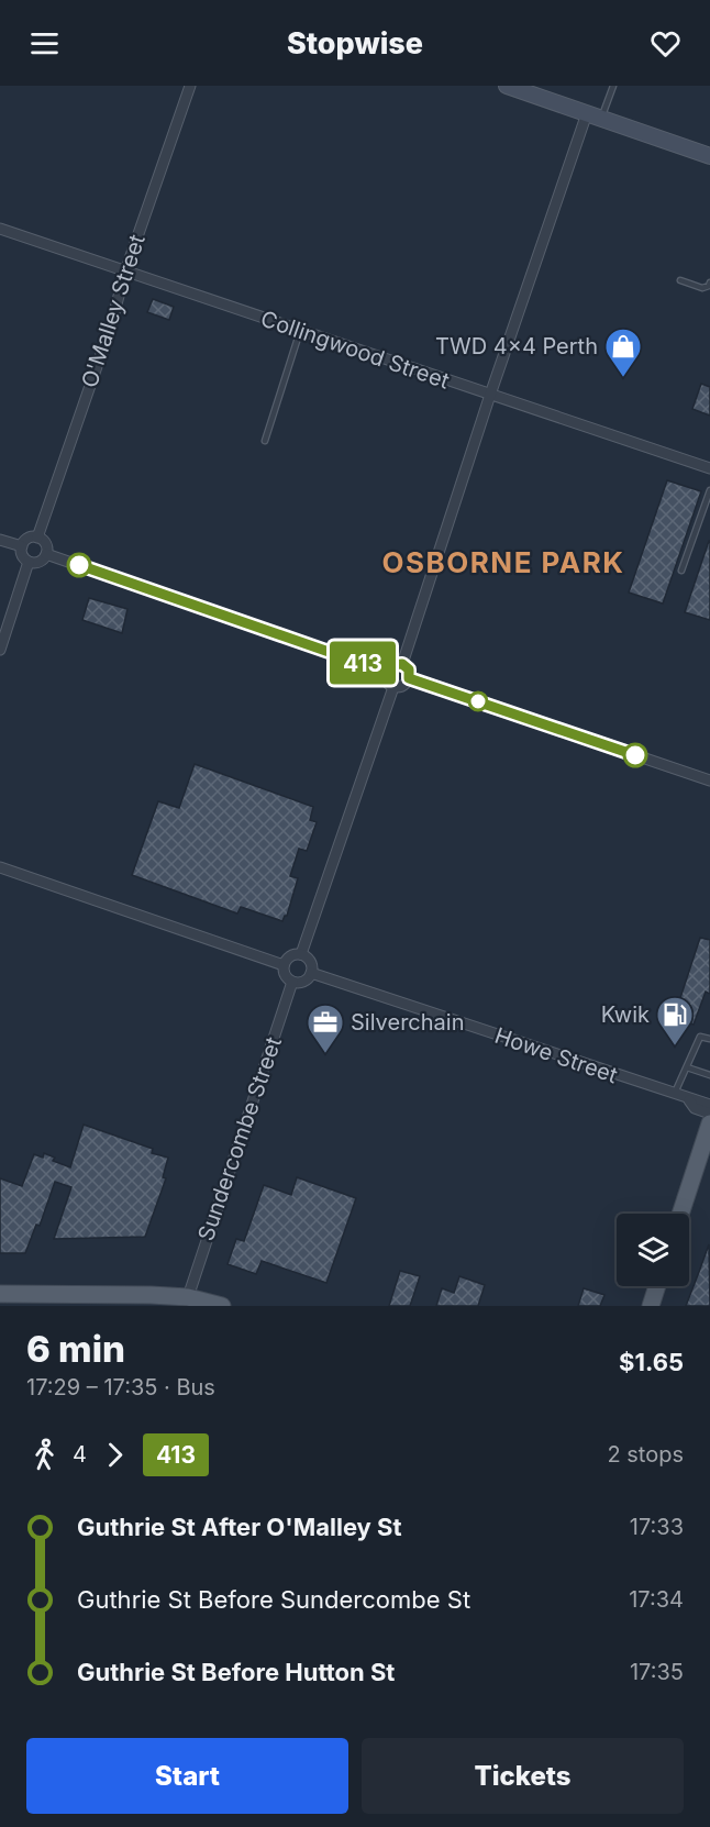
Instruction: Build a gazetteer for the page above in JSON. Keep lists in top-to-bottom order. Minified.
{"streets":{"street":["O'Malley Street","Collingwood Street","Howe Street","Sundercombe Street"]},"crossings":[["O'Malley Street","Collingwood Street"],["Howe Street","Sundercombe Street"]],"districts":["OSBORNE PARK"],"places":{"shop":["TWD 4x4 Perth"],"fuel station":["Kwik"],"office":["Silverchain"]},"lines":["bus line 413"],"page":{"header":"Stopwise","on_map":"413","heading":["6 min","17:29 – 17:35 · Bus","$1.65"],"legs":["4","413","2 stops"],"list":[{"name":"Guthrie St After O'Malley St","value":"17:33"},{"name":"Guthrie St Before Sundercombe St","value":"17:34"},{"name":"Guthrie St Before Hutton St","value":"17:35"}],"buttons":["Start","Tickets"]}}
